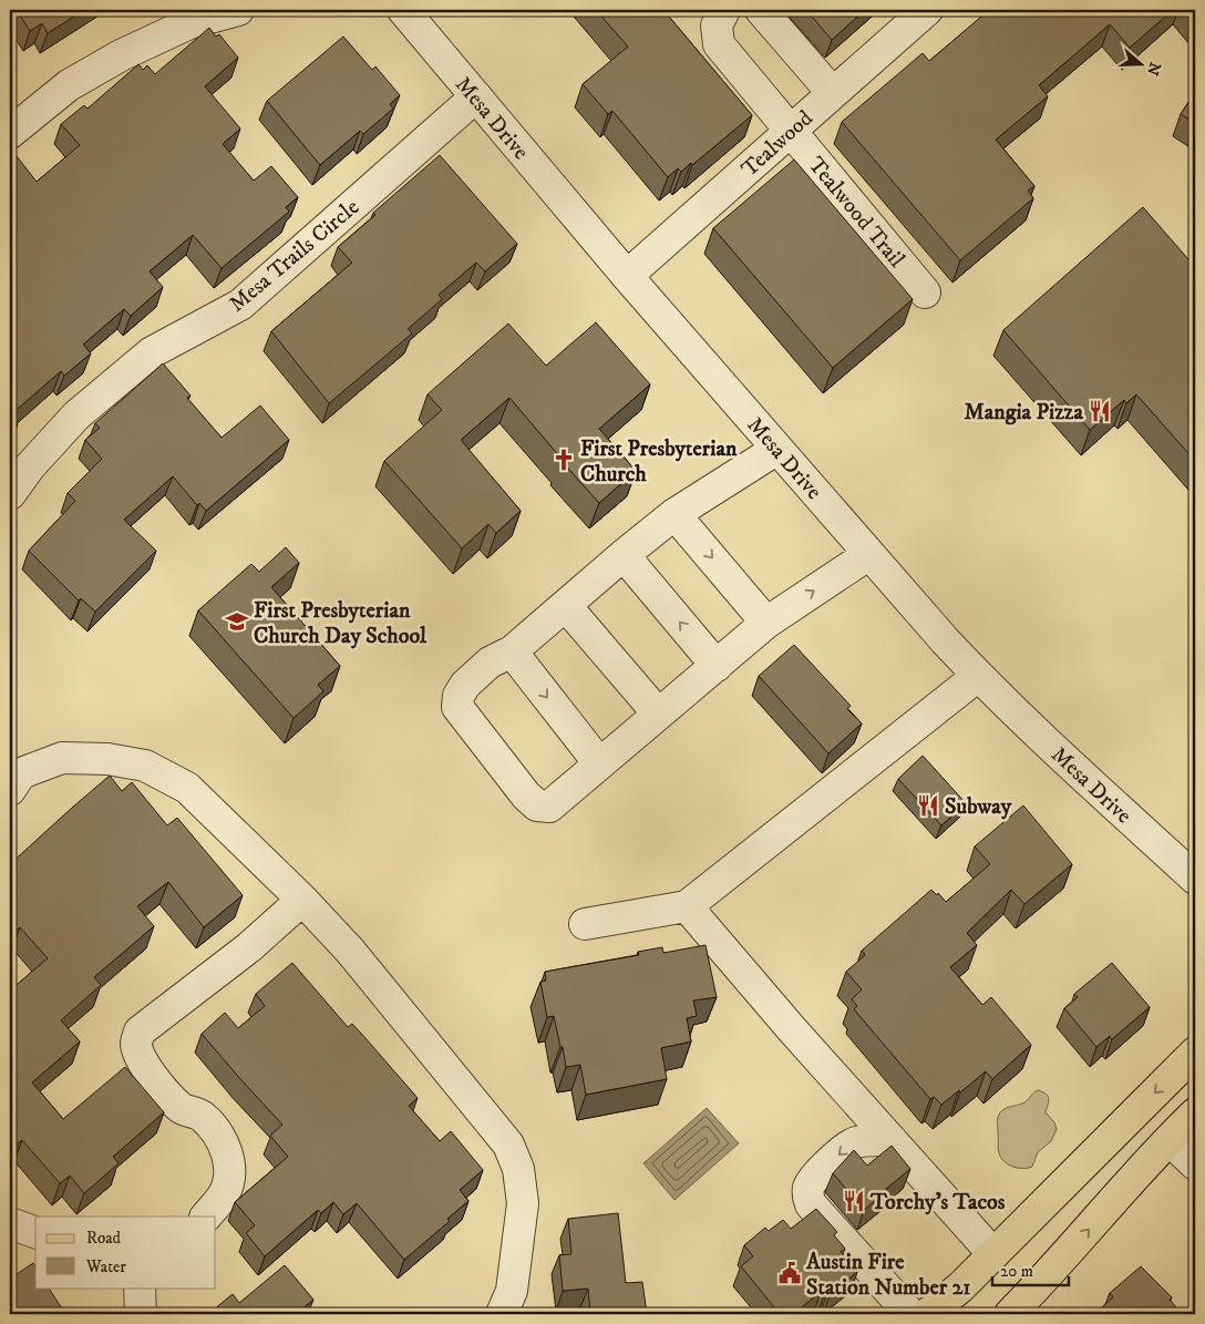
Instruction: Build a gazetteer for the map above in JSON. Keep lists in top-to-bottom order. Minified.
{"streets":{"street":["Mesa Drive","Tealwood","Tealwood Trail","Mesa Trails Circle"]},"crossings":[["Mesa Drive","Tealwood"],["Mesa Drive","Mesa Trails Circle"],["Tealwood","Tealwood Trail"]],"places":{"restaurant":["Mangia Pizza","Subway","Torchy's Tacos"],"church":["First Presbyterian Church"],"school or university":["First Presbyterian Church Day School"],"public building":["Austin Fire Station Number 21"]},"legend":["Road","Water"],"scale_bar":"20 m","north":"right"}
